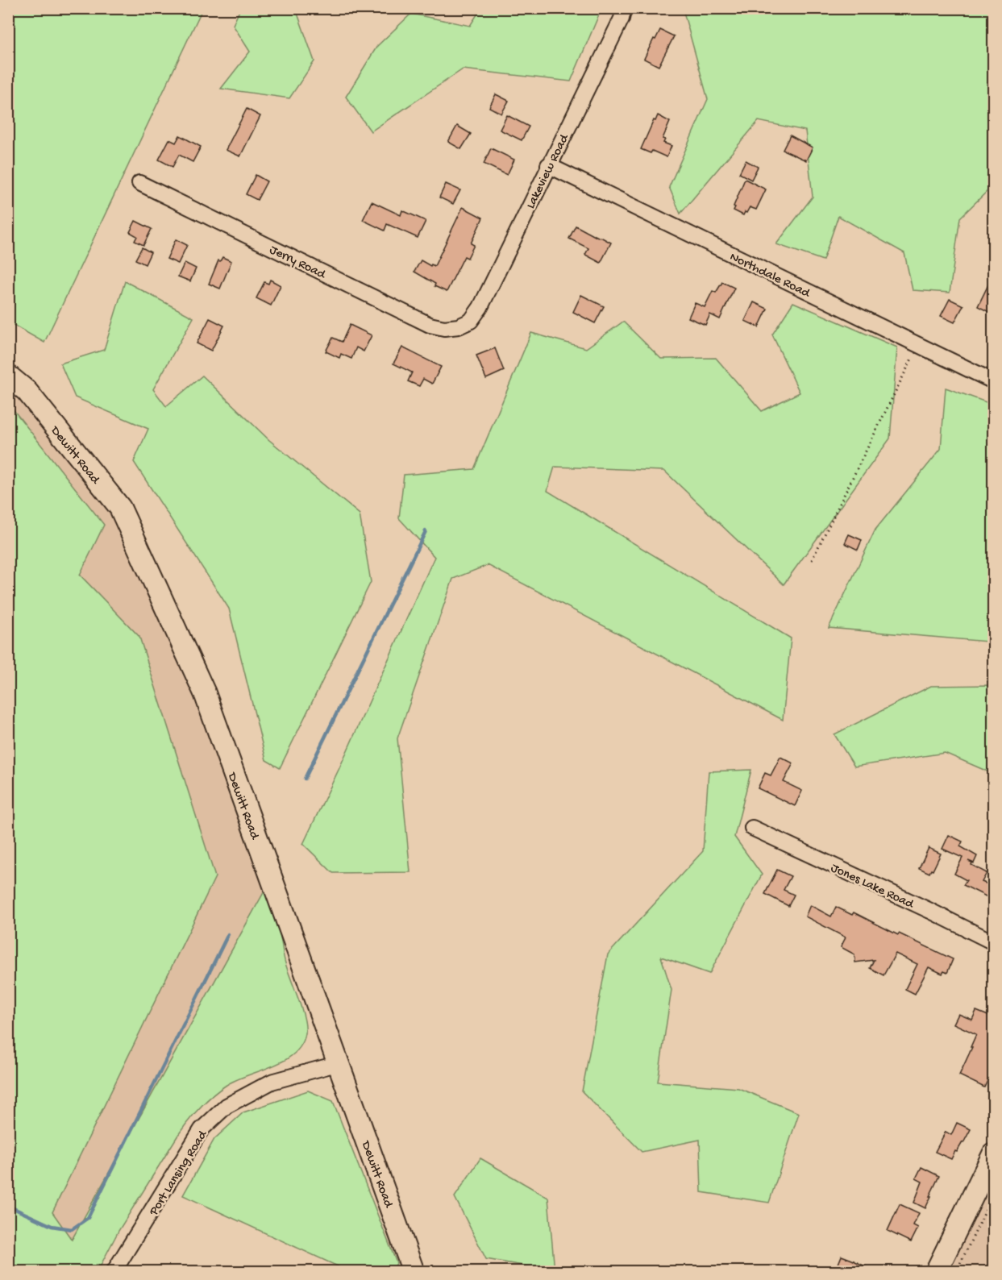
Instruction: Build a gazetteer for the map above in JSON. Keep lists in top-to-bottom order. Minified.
{"streets":{"street":["Lakeview Road","Jerry Road","Northdale Road","Dewitt Road","Jones Lake Road","Port Lansing Road"]},"crossings":[["Lakeview Road","Jerry Road"],["Lakeview Road","Northdale Road"],["Dewitt Road","Port Lansing Road"]]}
